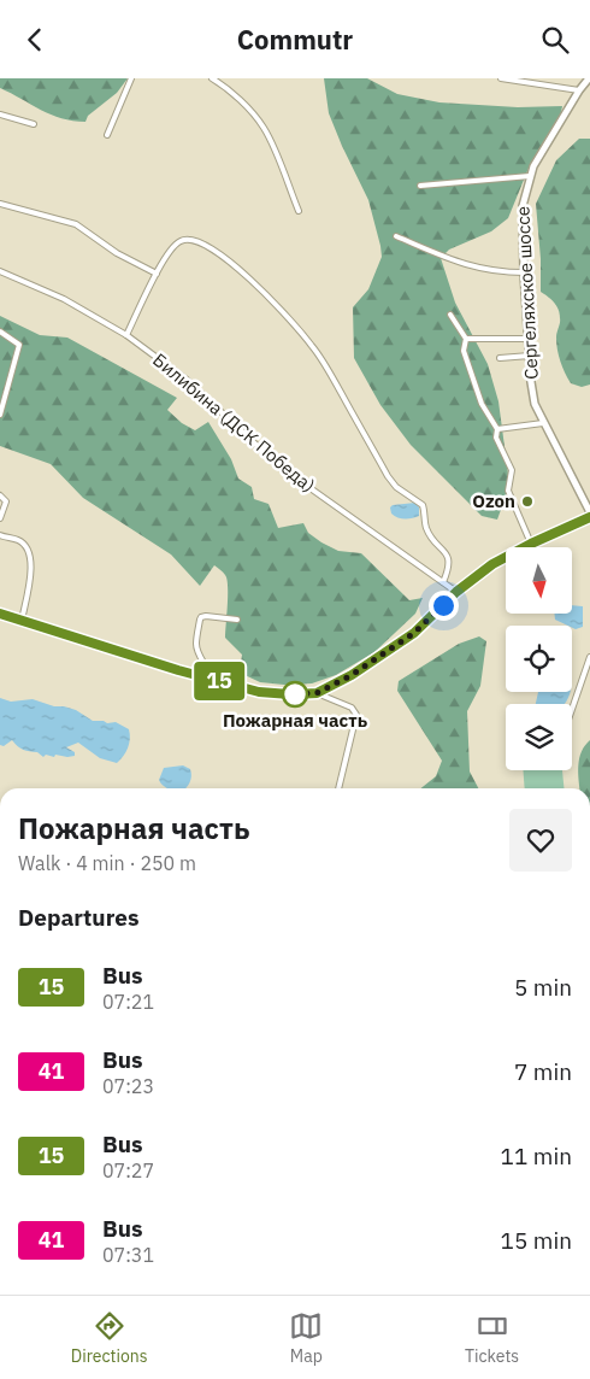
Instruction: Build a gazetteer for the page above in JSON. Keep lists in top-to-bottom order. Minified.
{"streets":{"main road":["Сергеляхское шоссе"],"street":["Билибина (ДСК Победа)"]},"places":["Ozon","Пожарная часть"],"lines":["bus line 15"],"north":"bottom","page":{"header":"Commutr","on_map":"15","heading":[["Пожарная часть","Walk · 4 min · 250 m"],"Departures"],"list":[{"mark":"15","name":"Bus","note":"07:21","value":"5 min"},{"mark":"41","name":"Bus","note":"07:23","value":"7 min"},{"mark":"15","name":"Bus","note":"07:27","value":"11 min"},{"mark":"41","name":"Bus","note":"07:31","value":"15 min"}],"tabs":["Directions","Map","Tickets"]}}
